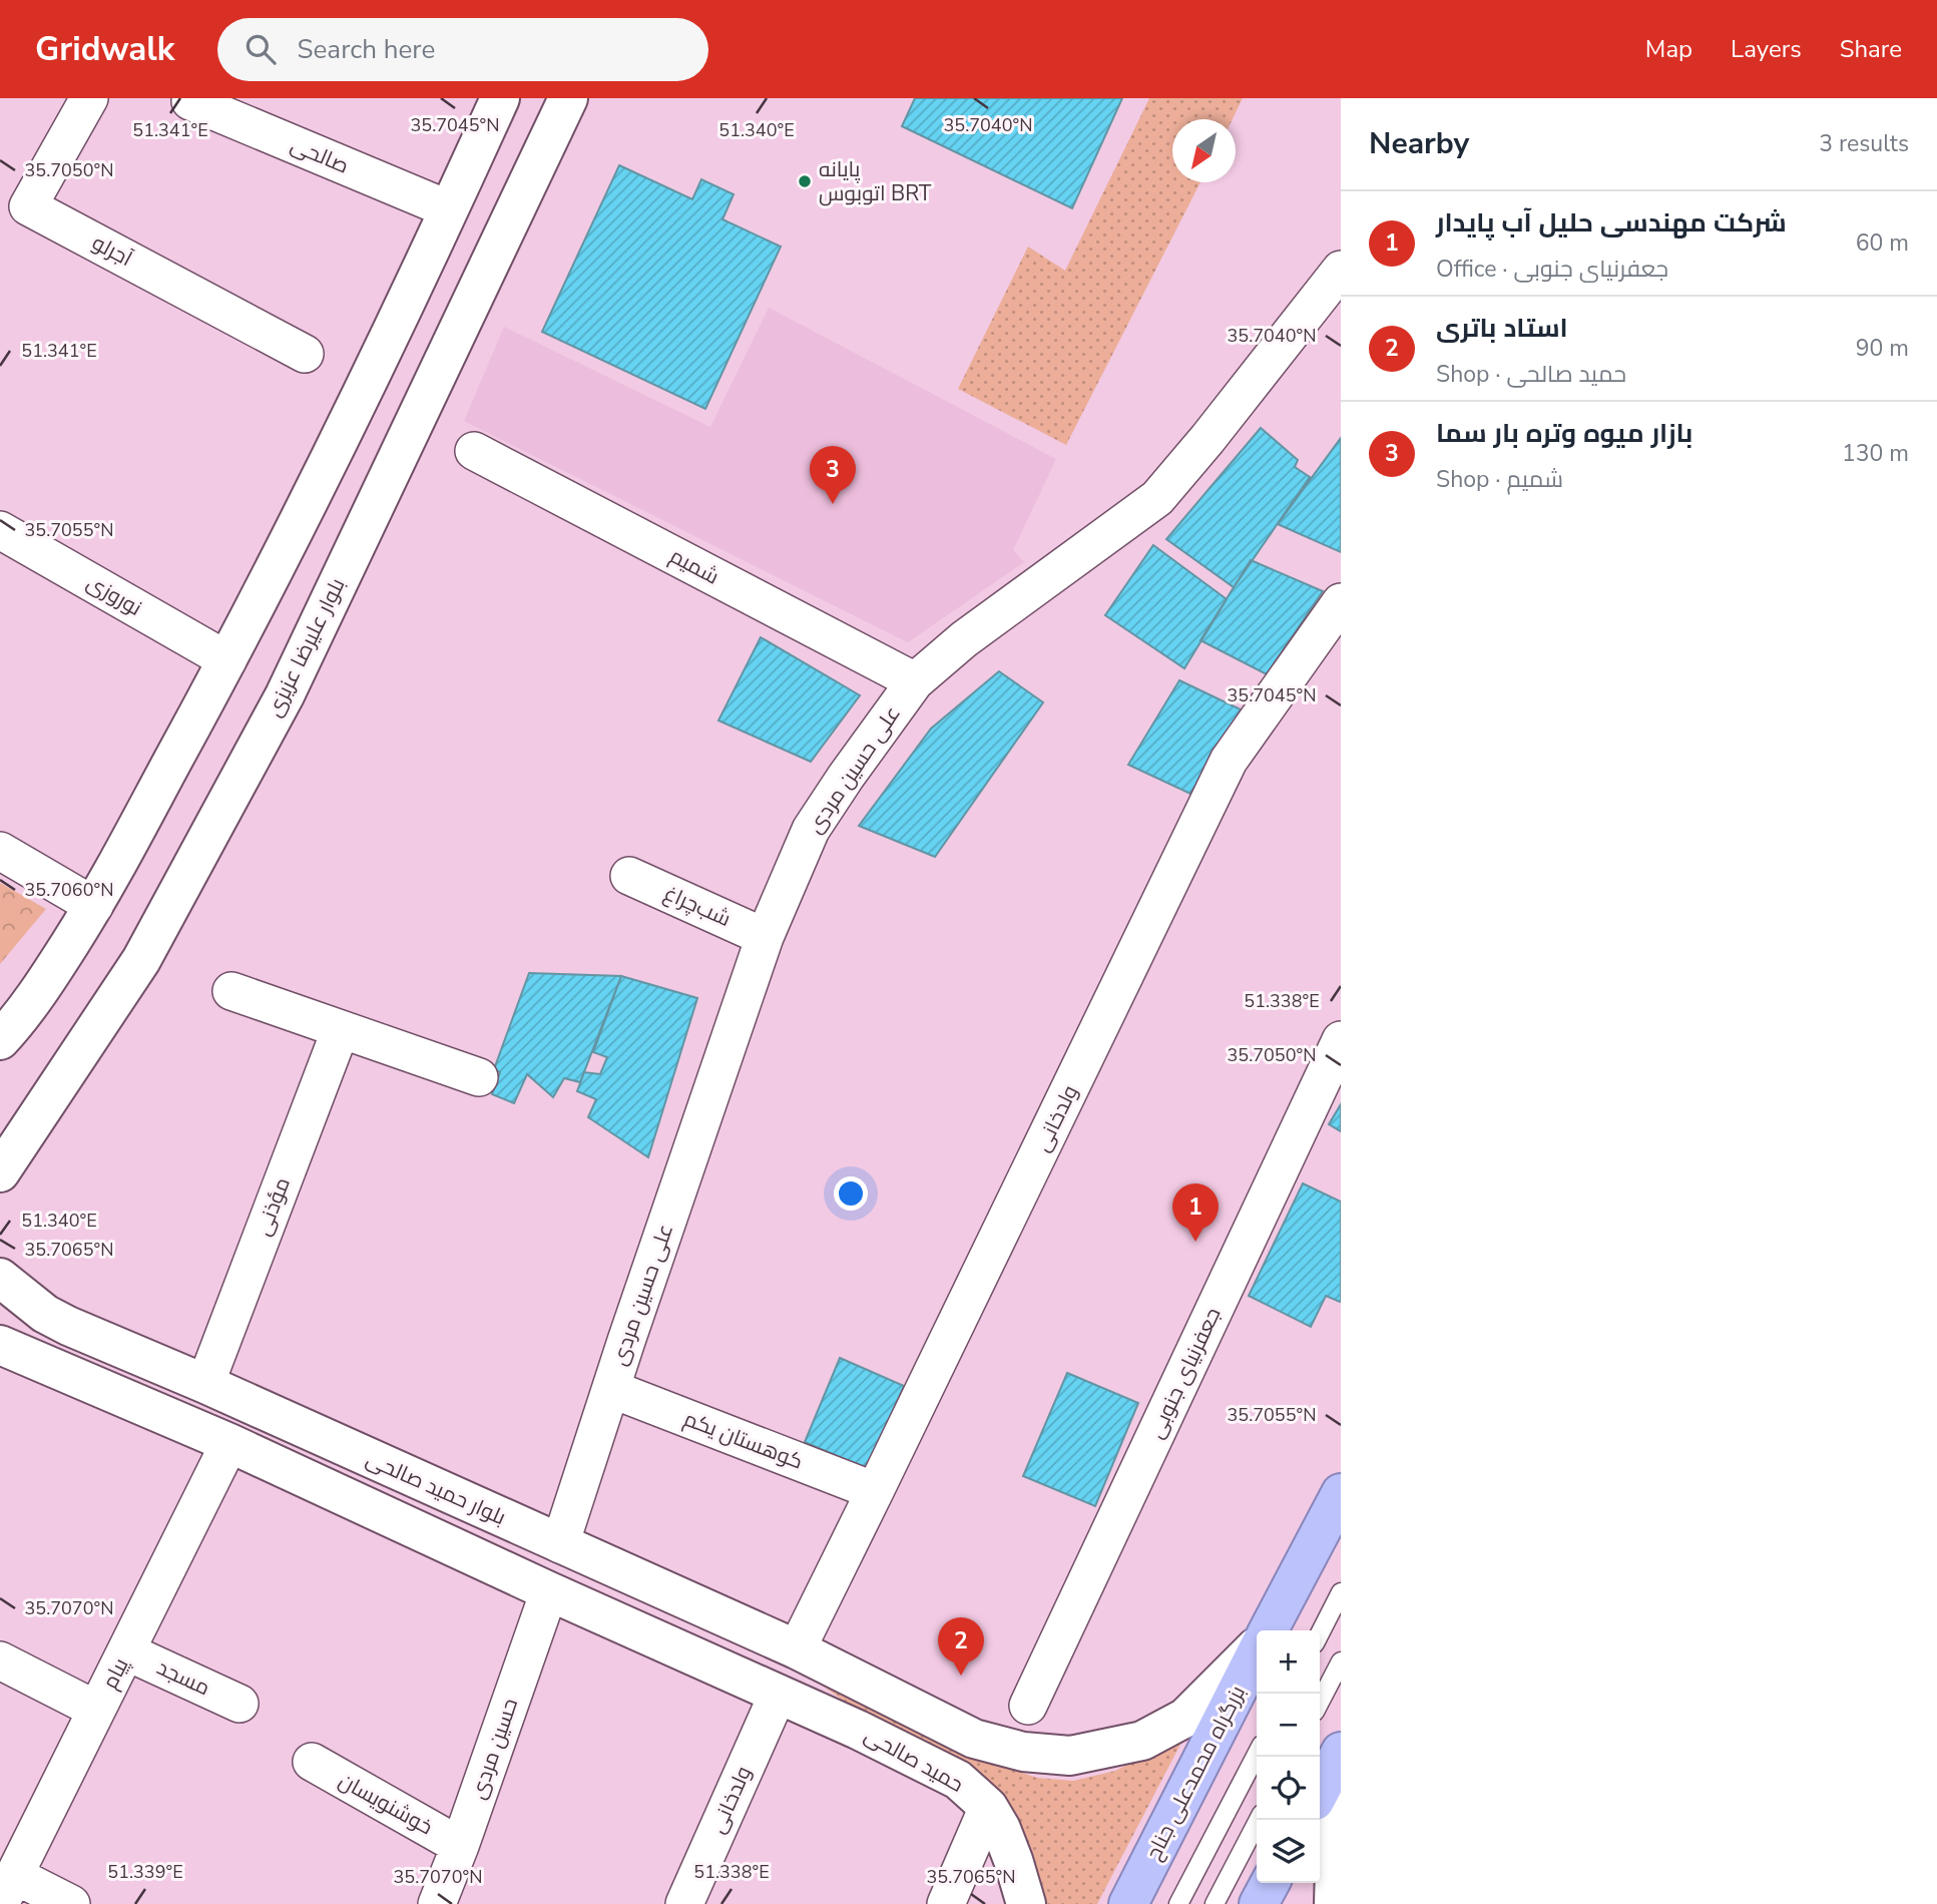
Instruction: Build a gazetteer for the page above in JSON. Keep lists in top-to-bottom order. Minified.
{"streets":{"highway":["بزرگراه محمدعلی جناح"],"main road":["بلوار علیرضا عزیزی","بلوار حمید صالحی","حمید صالحی"],"street":["صالحی","آجرلو","شمیم","نوروزی","علی حسین مردی","شب‌چراغ","ولدخانی","مؤذنی","جعفرنیای جنوبی","کوهستان یکم","پیام","مسجد","حسین مردی","خوشنویسان"]},"crossings":[["شمیم","علی حسین مردی"],["علی حسین مردی","شب‌چراغ"],["علی حسین مردی","کوهستان یکم"],["علی حسین مردی","بلوار حمید صالحی"],["ولدخانی","کوهستان یکم"],["ولدخانی","بلوار حمید صالحی"],["ولدخانی","حمید صالحی"],["مؤذنی","بلوار حمید صالحی"],["بلوار حمید صالحی","حمید صالحی"],["پیام","مسجد"],["حسین مردی","خوشنویسان"]],"places":["پایانه اتوبوس BRT"],"north":"bottom left","page":{"header":"Gridwalk","search":"Search here","nav":["Map","Layers","Share"],"heading":["Nearby","3 results"],"list":[{"mark":"1","name":"شرکت مهندسی حلیل آب پایدار","note":"Office · جعفرنیای جنوبی","value":"60 m"},{"mark":"2","name":"استاد باتری","note":"Shop · حمید صالحی","value":"90 m"},{"mark":"3","name":"بازار میوه وتره بار سما","note":"Shop · شمیم","value":"130 m"}],"pins":["3","1","2"],"map_buttons":["+","−"]},"coordinates":["35.7045°N","35.7040°N","51.341°E","51.340°E","35.7050°N","35.7055°N","35.7060°N","51.338°E","35.7065°N","35.7070°N","51.339°E"]}
